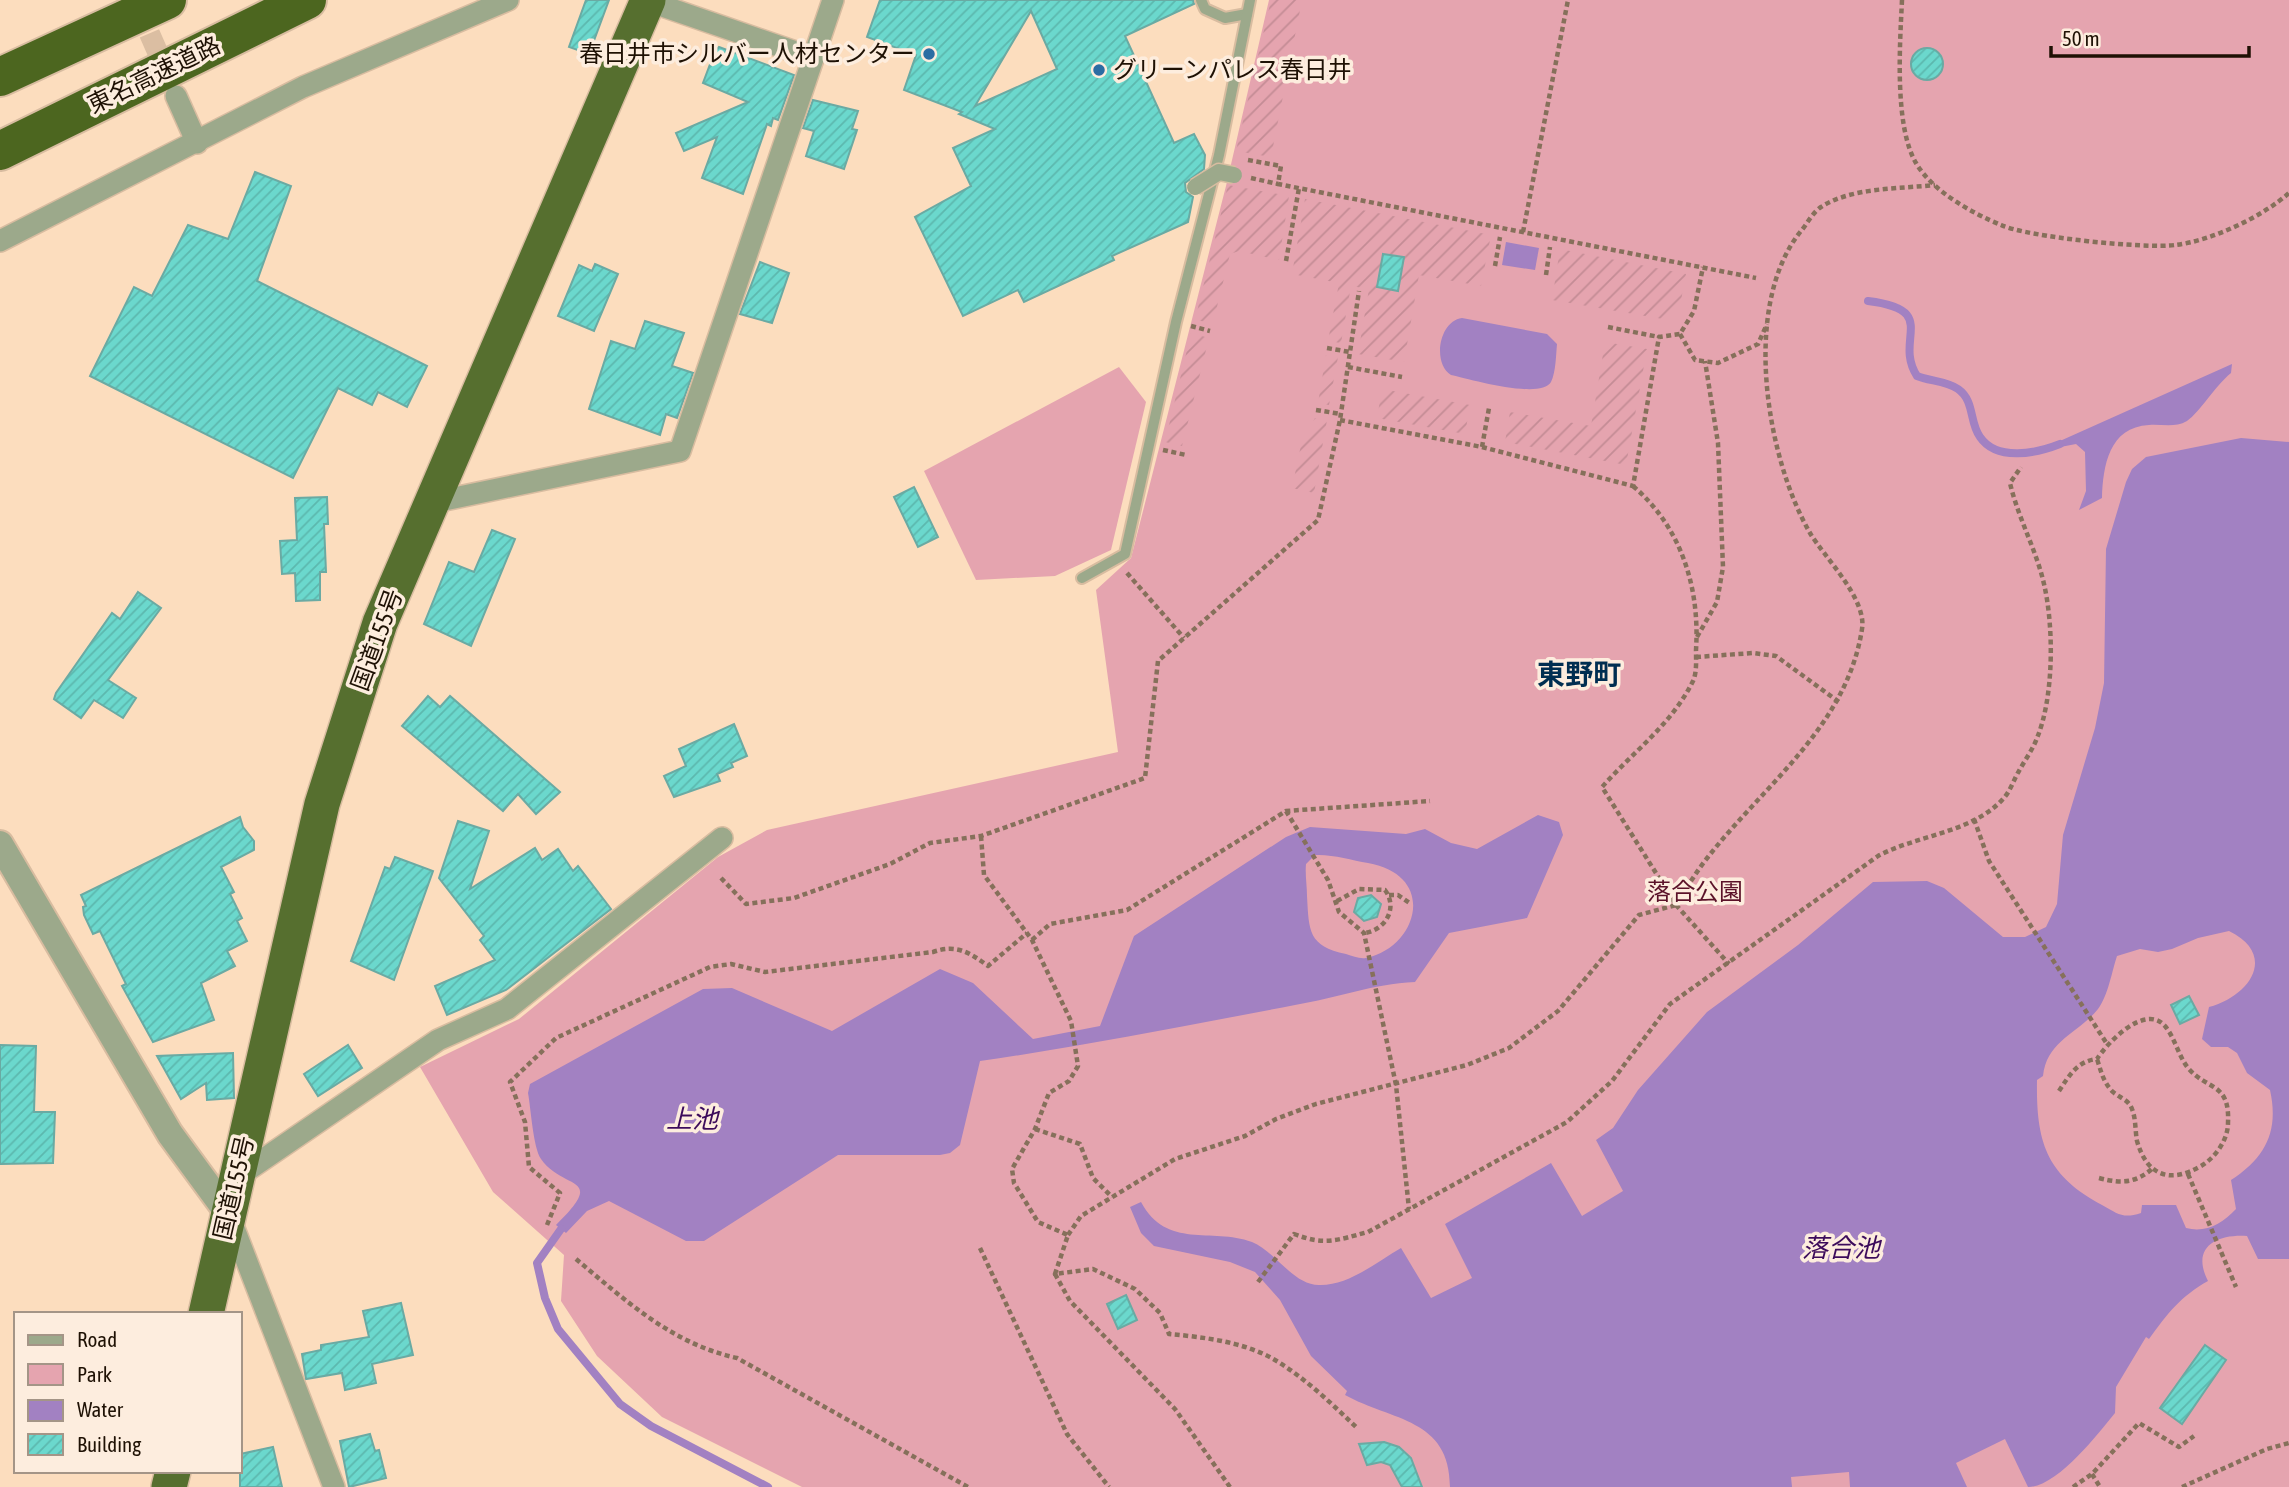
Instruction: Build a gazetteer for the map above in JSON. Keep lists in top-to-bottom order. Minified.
{"streets":{"highway":["東名高速道路","国道155号"]},"districts":["東野町"],"water":["上池","落合池"],"parks":["落合公園"],"places":["春日井市シルバー人材センター","グリーンパレス春日井"],"legend":["Road","Park","Water","Building"],"scale_bar":"50 m"}
